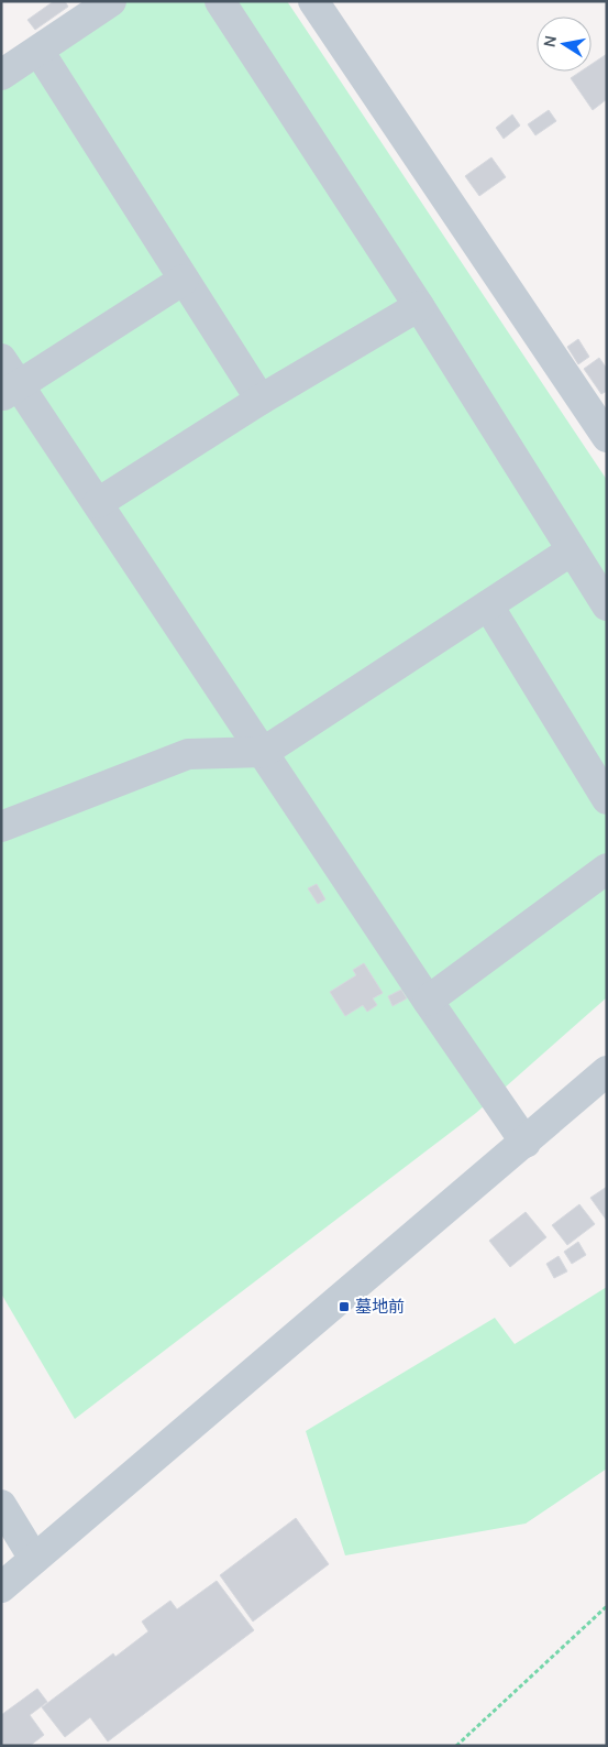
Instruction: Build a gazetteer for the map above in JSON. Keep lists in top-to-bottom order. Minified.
{"places":{"transit":["墓地前"]},"north":"left"}
